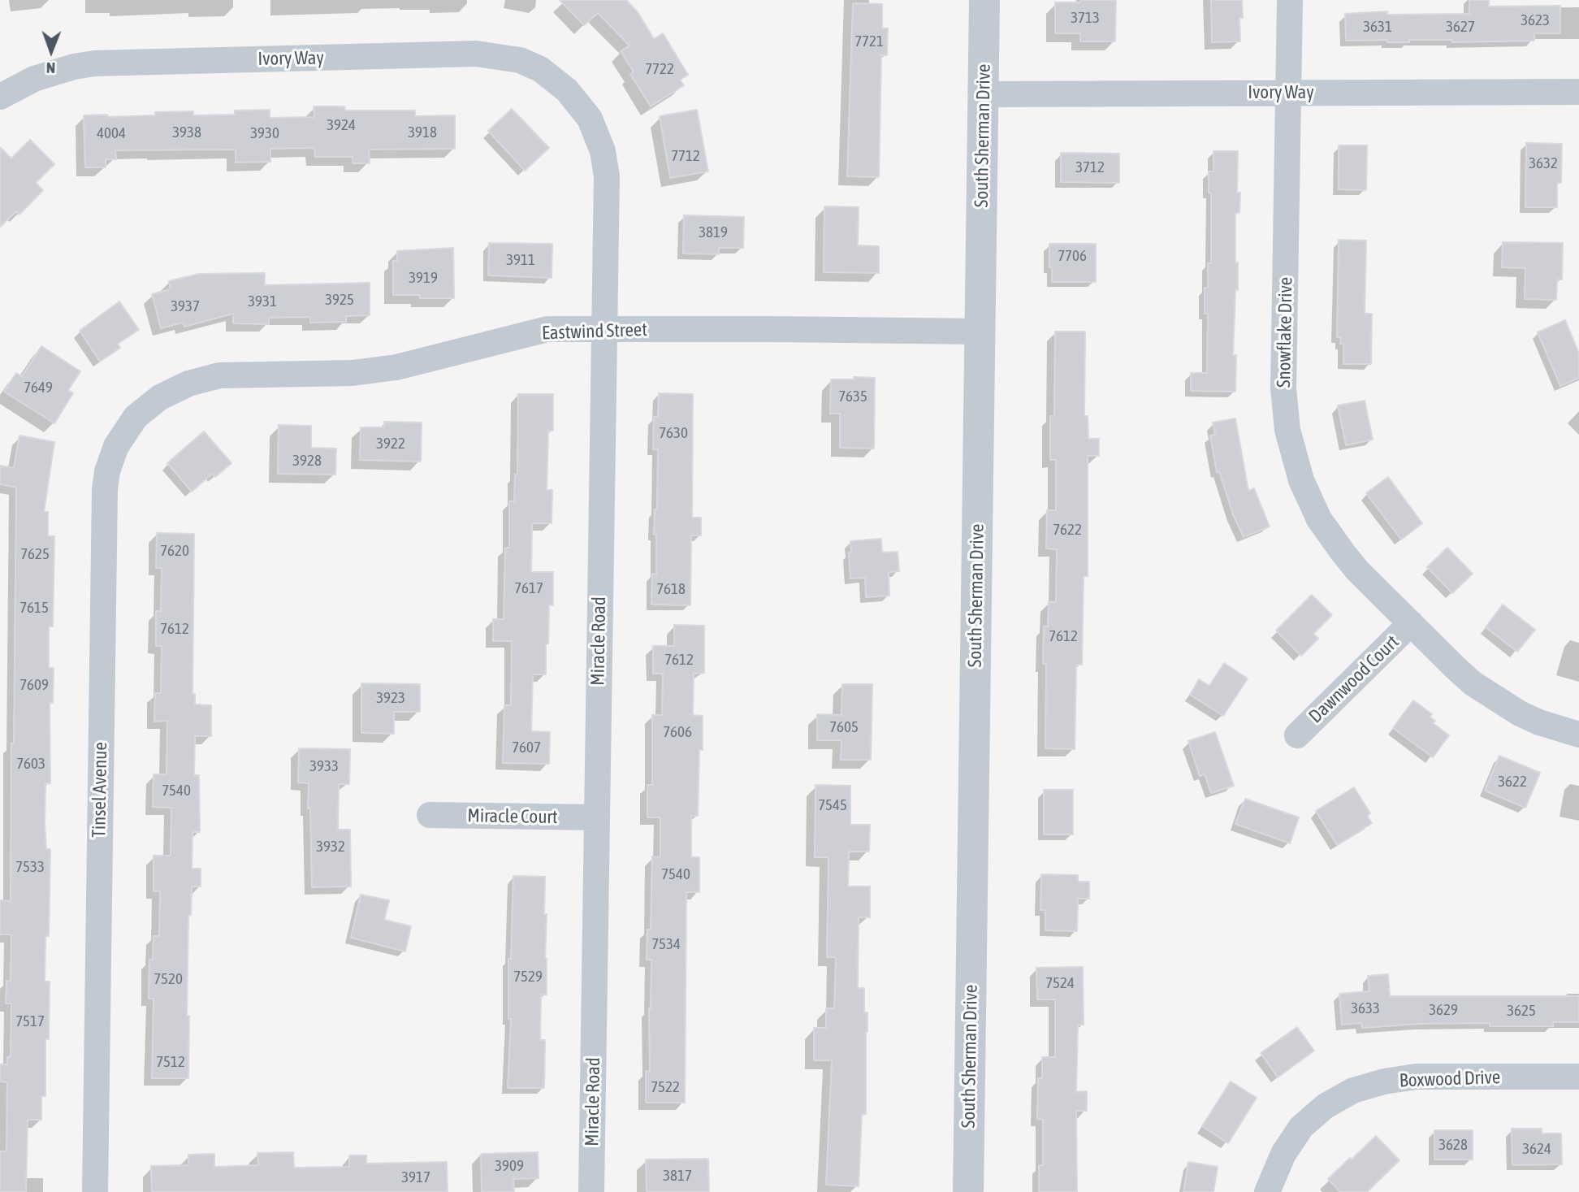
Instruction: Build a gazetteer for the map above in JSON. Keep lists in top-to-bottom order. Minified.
{"streets":{"street":["Ivory Way","South Sherman Drive","Eastwind Street","Snowflake Drive","Miracle Road","Dawnwood Court","Tinsel Avenue","Miracle Court","Boxwood Drive"]},"crossings":[["Ivory Way","South Sherman Drive"],["Ivory Way","Snowflake Drive"],["Ivory Way","Miracle Road"],["South Sherman Drive","Eastwind Street"],["Eastwind Street","Miracle Road"],["Eastwind Street","Tinsel Avenue"],["Snowflake Drive","Dawnwood Court"],["Miracle Road","Miracle Court"]],"house_numbers":["3713","3623","3631","3627","7721","7722","3924","3938","3918","4004","3930","7712","3632","3712","3819","7706","3911","3919","3925","3931","3937","7649","7635","7630","3922","3928","7622","7620","7625","7617","7618","7615","7612","7612","7612","7609","3923","7605","7606","7607","7603","3933","3622","7540","7545","3932","7533","7540","7534","7529","7520","7524","3633","3629","3625","7517","7512","7522","3628","3624","3909","3817","3917"],"north":"bottom"}
